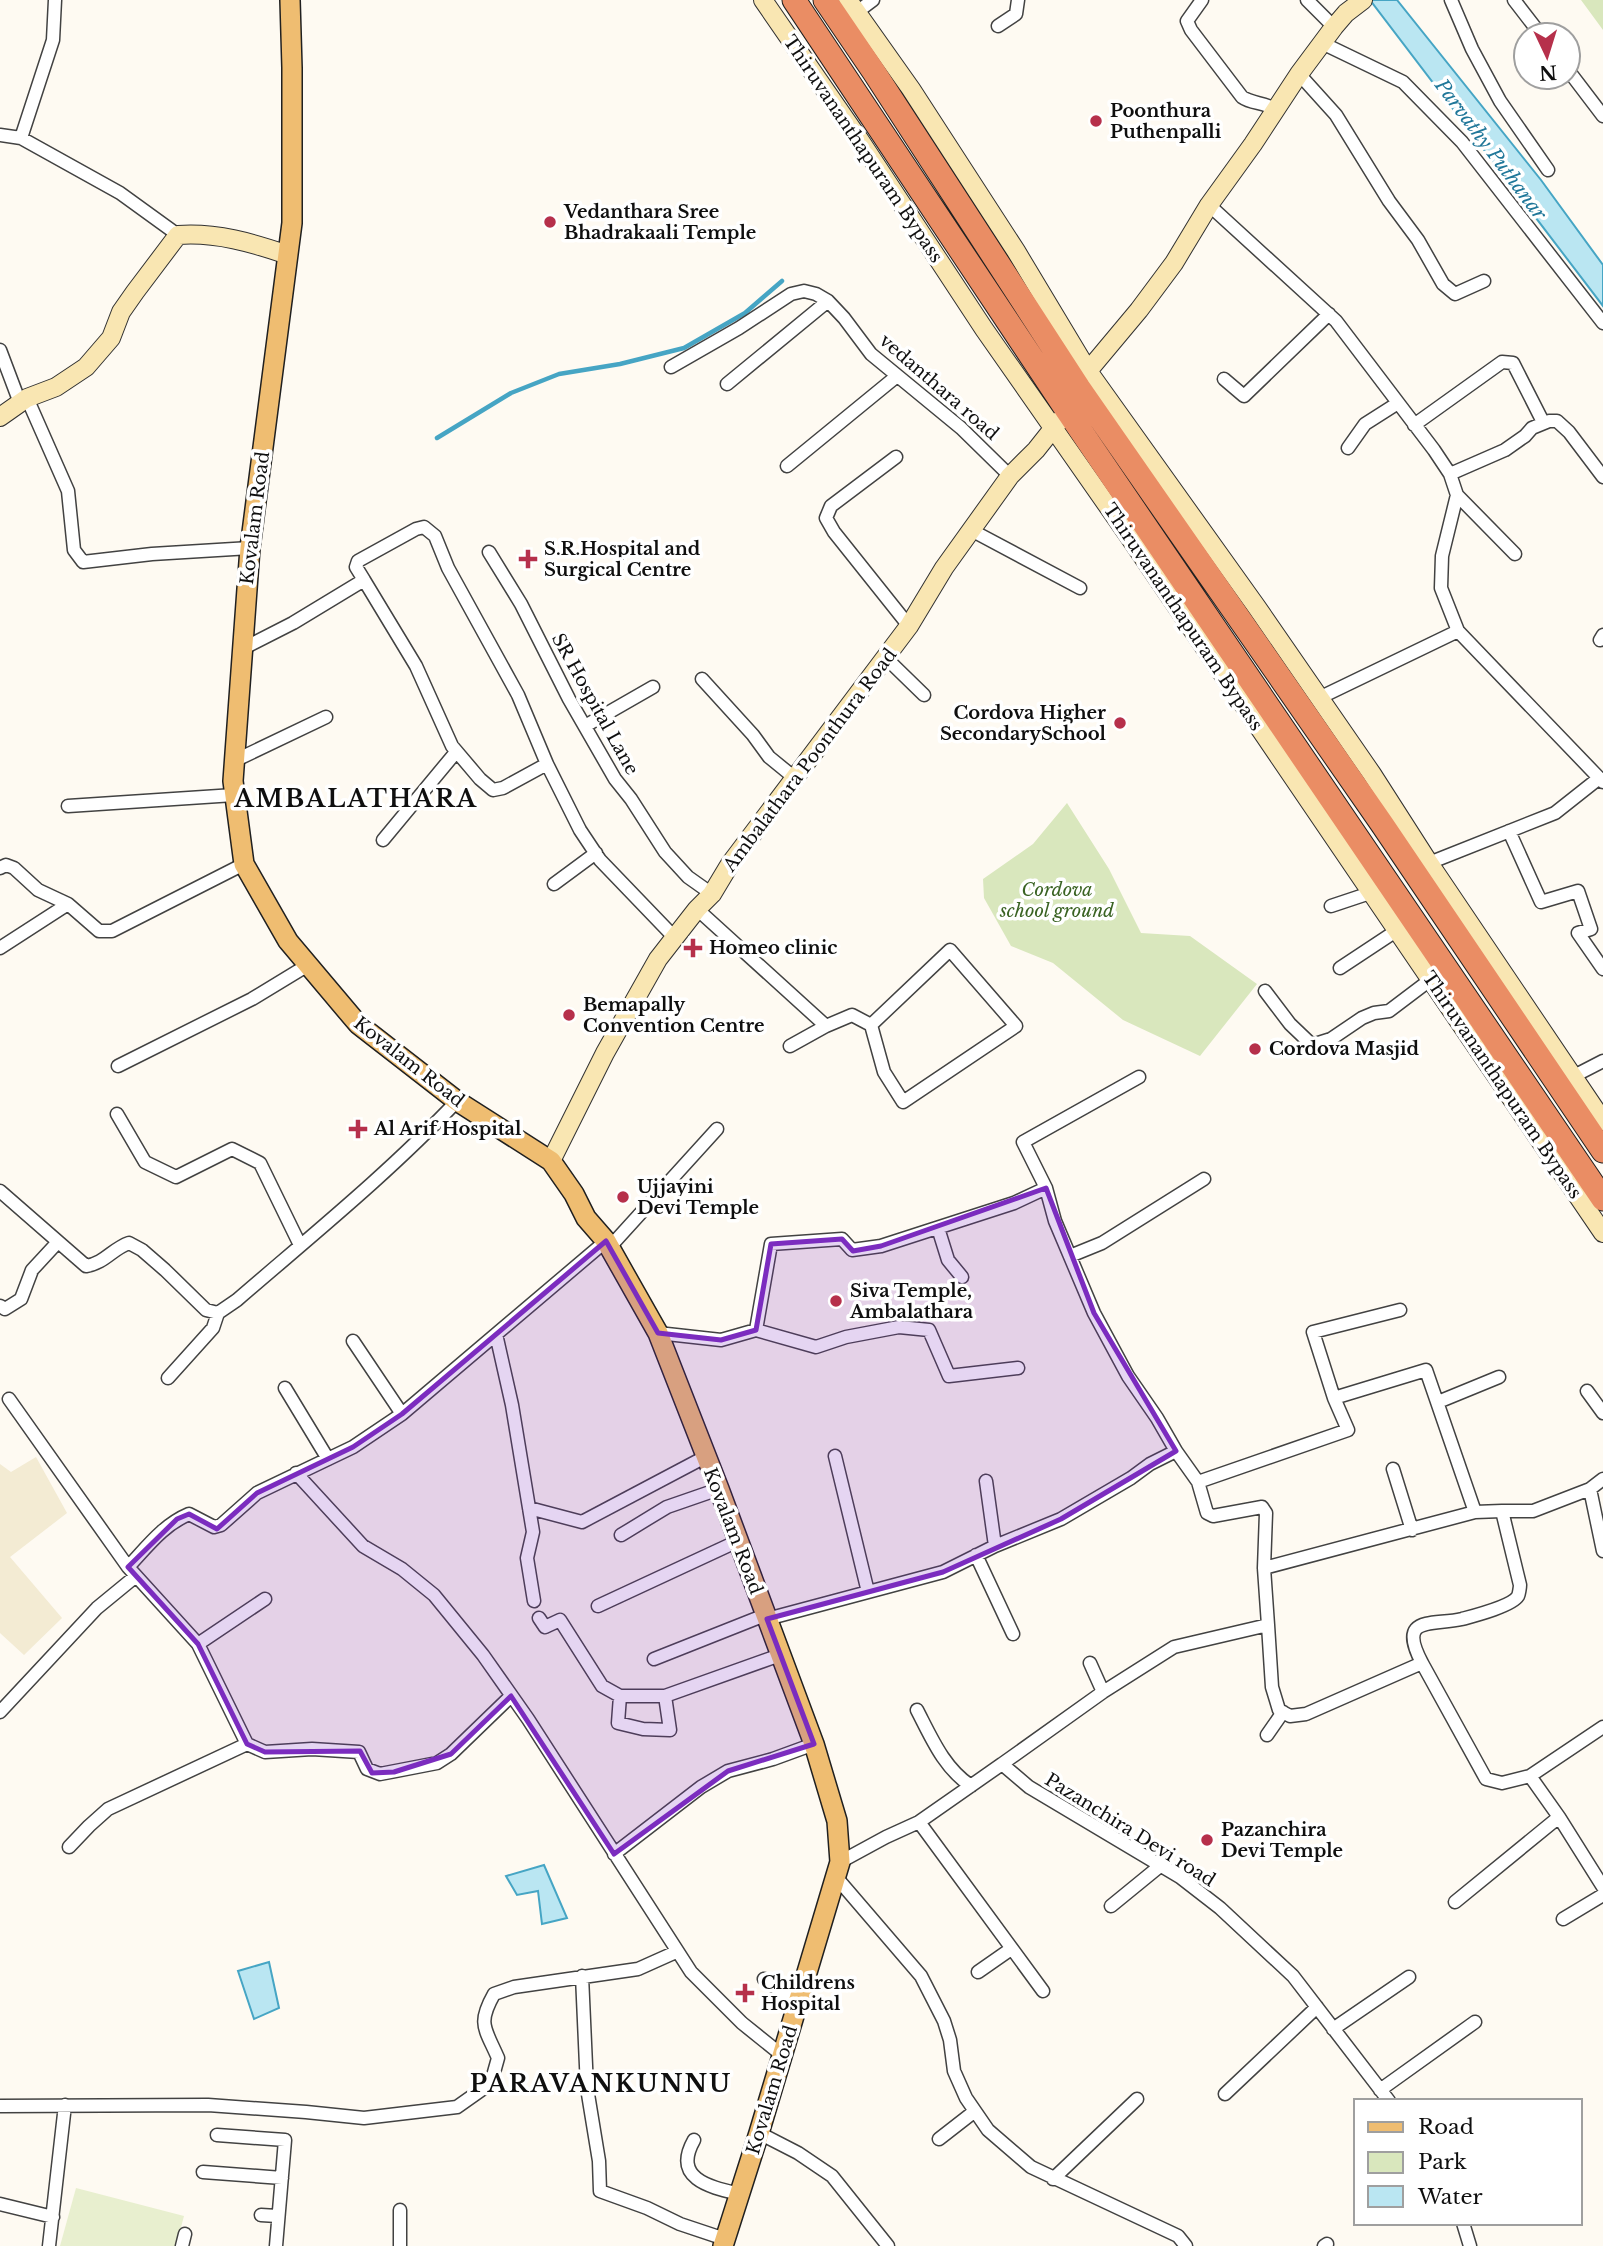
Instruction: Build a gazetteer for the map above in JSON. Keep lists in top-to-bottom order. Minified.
{"streets":{"highway":["Thiruvananthapuram Bypass"],"main road":["Kovalam Road"],"street":["vedanthara road","SR Hospital Lane","Ambalathara Poonthura Road","Pazanchira Devi road"]},"crossings":[["Thiruvananthapuram Bypass","Ambalathara Poonthura Road"],["vedanthara road","Ambalathara Poonthura Road"],["Kovalam Road","Ambalathara Poonthura Road"],["SR Hospital Lane","Ambalathara Poonthura Road"]],"districts":["AMBALATHARA","PARAVANKUNNU"],"water":["Parvathy Puthanar"],"parks":["Cordova school ground"],"places":{"other":["Poonthura Puthenpalli","Vedanthara Sree Bhadrakaali Temple","Cordova Higher SecondarySchool","Bemapally Convention Centre","Cordova Masjid","Ujjayini Devi Temple","Siva Temple, Ambalathara","Pazanchira Devi Temple"],"health":["S.R.Hospital and Surgical Centre","Homeo clinic","Al Arif Hospital","Childrens Hospital"]},"legend":["Road","Park","Water"],"north":"bottom"}
